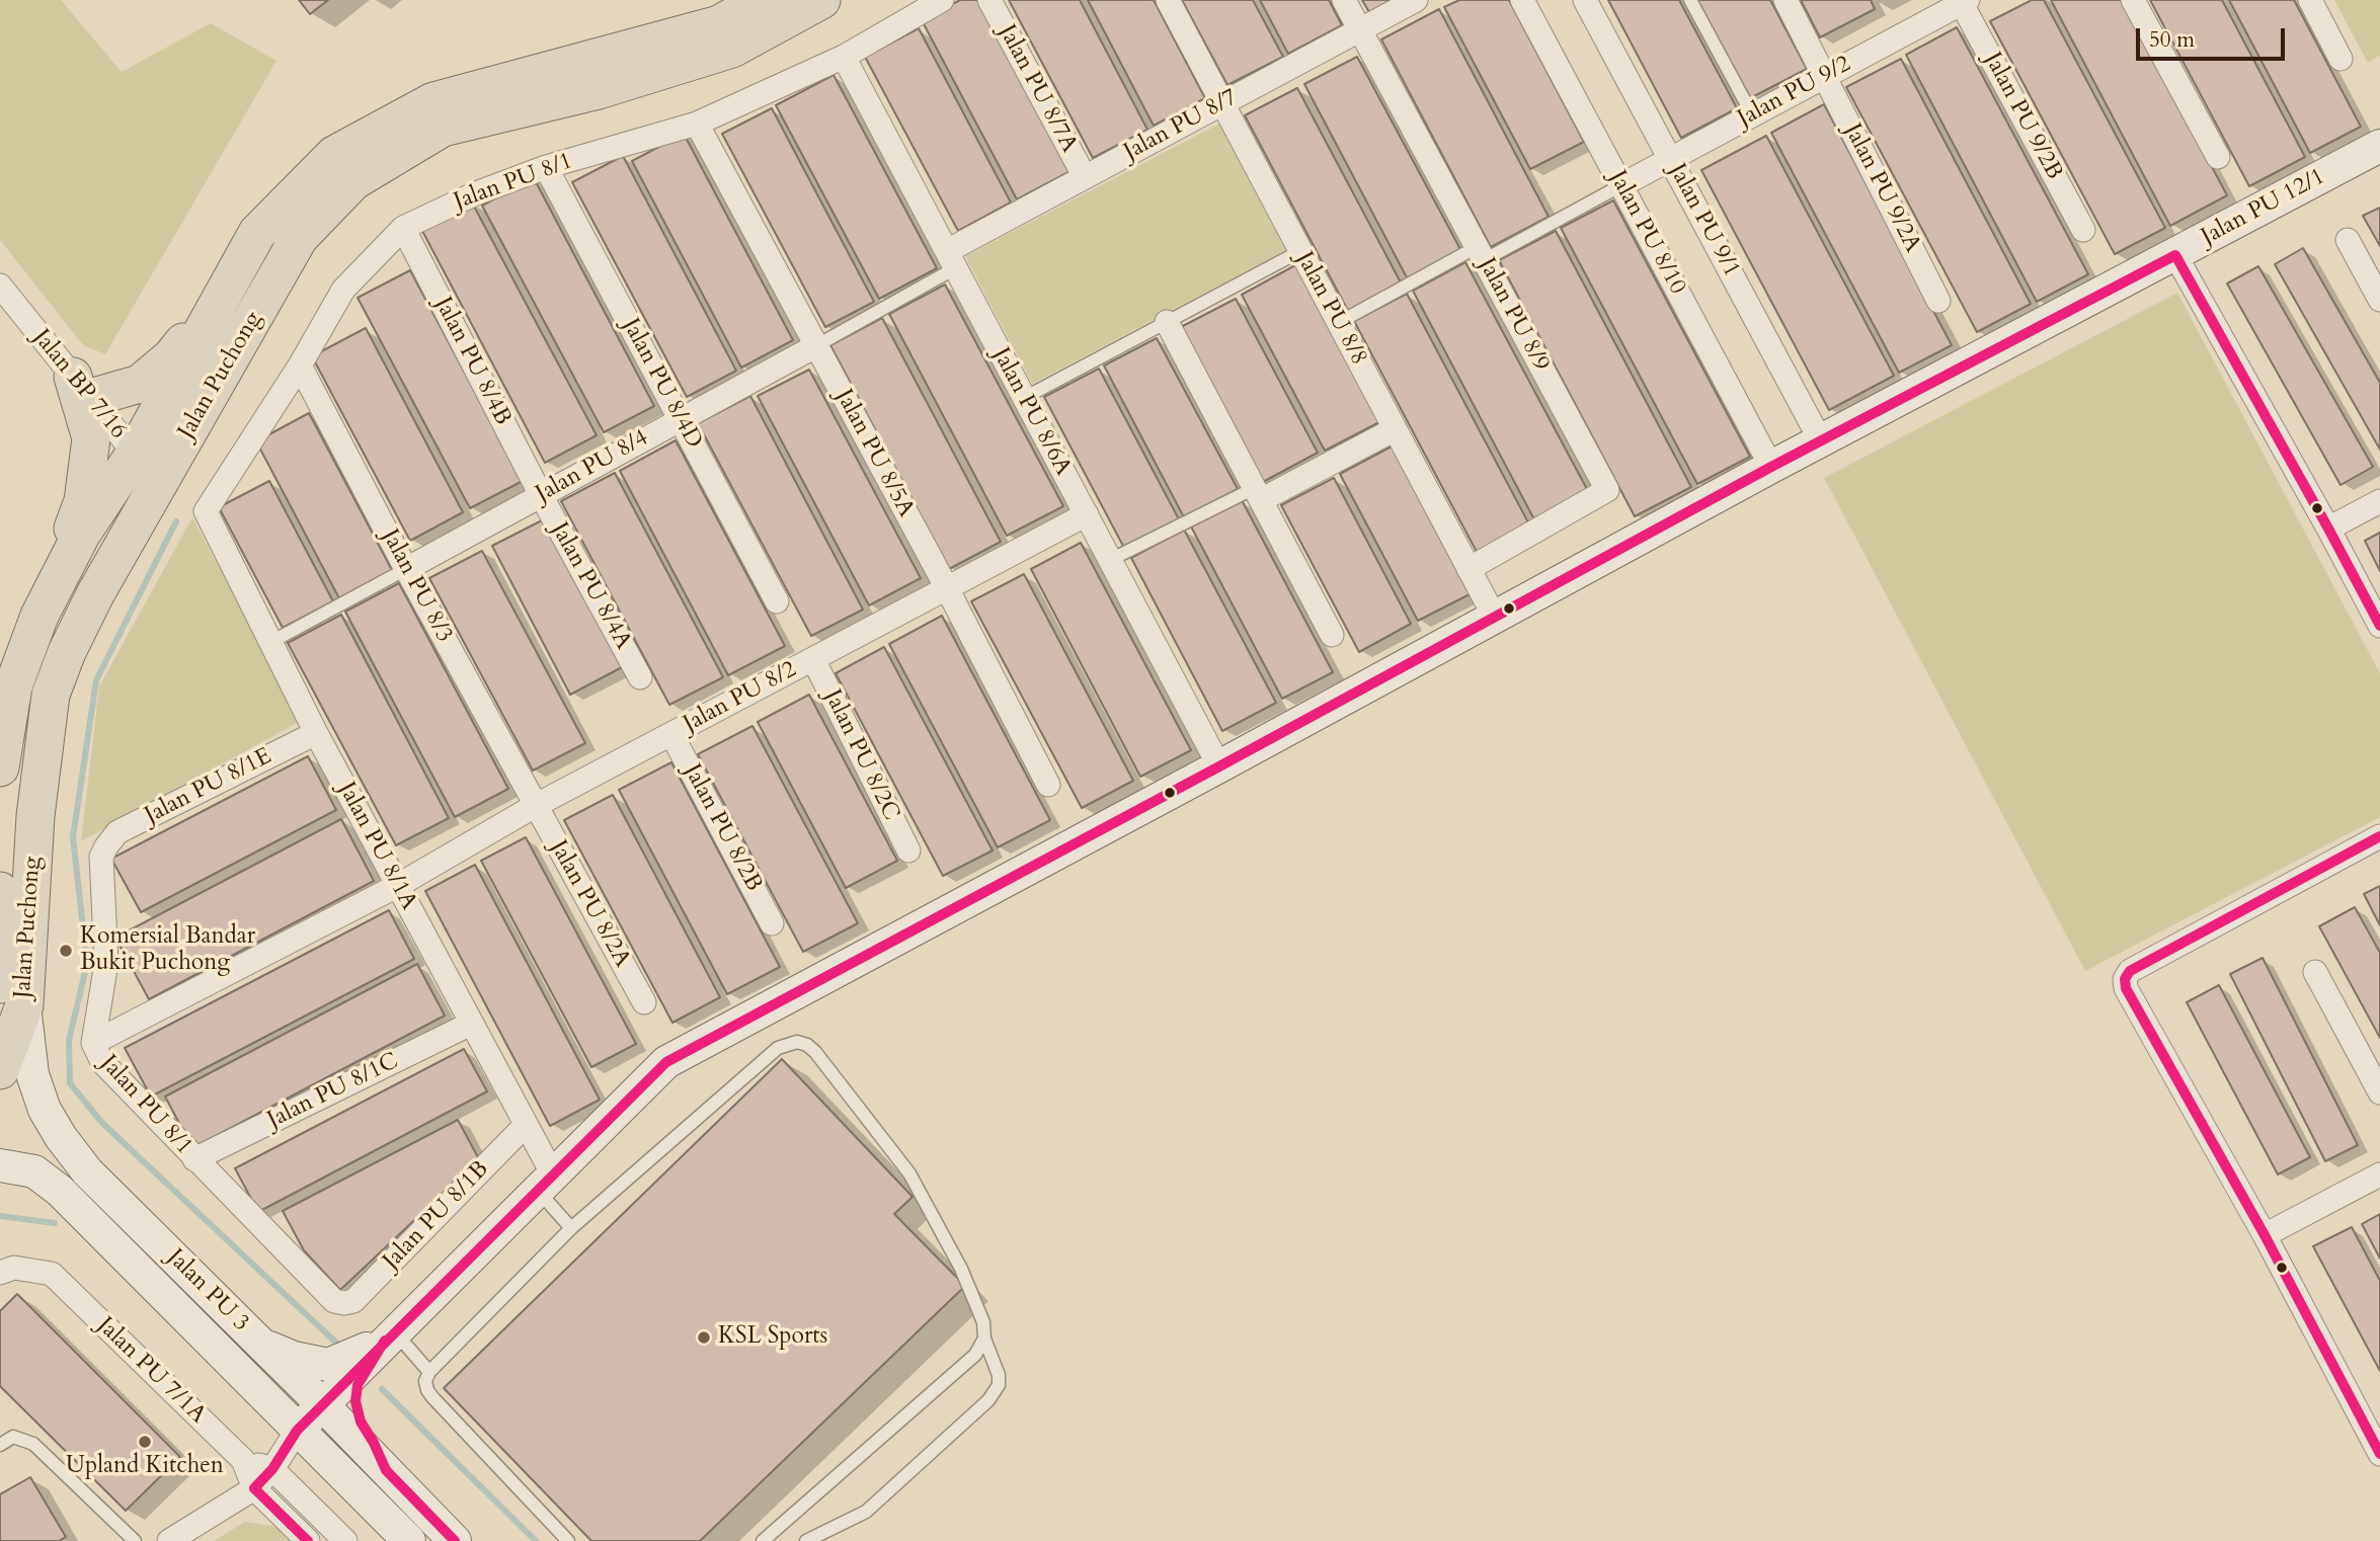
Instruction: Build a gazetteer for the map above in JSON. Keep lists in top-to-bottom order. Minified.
{"streets":{"main road":["Jalan Puchong"],"street":["Jalan PU 8/7A","Jalan PU 9/2","Jalan PU 9/2B","Jalan PU 8/7","Jalan PU 8/1","Jalan PU 9/2A","Jalan PU 12/1","Jalan PU 9/1","Jalan PU 8/10","Jalan PU 8/8","Jalan PU 8/9","Jalan PU 8/4B","Jalan PU 8/4D","Jalan BP 7/16","Jalan PU 8/6A","Jalan PU 8/5A","Jalan PU 8/4","Jalan PU 8/3","Jalan PU 8/4A","Jalan PU 8/2","Jalan PU 8/2C","Jalan PU 8/1E","Jalan PU 8/2B","Jalan PU 8/1A","Jalan PU 8/2A","Jalan PU 8/1C","Jalan PU 8/1B","Jalan PU 3","Jalan PU 7/1A"]},"crossings":[["Jalan PU 8/7A","Jalan PU 8/7"],["Jalan PU 9/2","Jalan PU 9/2B"],["Jalan PU 9/2","Jalan PU 9/2A"],["Jalan PU 9/2","Jalan PU 9/1"],["Jalan PU 9/2","Jalan PU 8/10"],["Jalan PU 8/7","Jalan PU 8/8"],["Jalan PU 8/7","Jalan PU 8/9"],["Jalan PU 8/7","Jalan PU 8/6A"],["Jalan PU 8/1","Jalan PU 8/4B"],["Jalan PU 8/1","Jalan PU 8/4D"],["Jalan PU 8/1","Jalan PU 8/6A"],["Jalan PU 8/1","Jalan PU 8/5A"],["Jalan PU 8/1","Jalan PU 8/3"],["Jalan PU 8/1","Jalan PU 8/2"],["Jalan PU 8/1","Jalan PU 8/1E"],["Jalan PU 8/1","Jalan PU 8/1A"],["Jalan PU 8/1","Jalan PU 8/1C"],["Jalan PU 8/1","Jalan PU 8/1B"],["Jalan PU 12/1","Jalan PU 9/1"],["Jalan PU 12/1","Jalan PU 8/10"],["Jalan PU 12/1","Jalan PU 8/8"],["Jalan PU 12/1","Jalan PU 8/6A"],["Jalan PU 12/1","Jalan PU 8/1A"],["Jalan PU 8/8","Jalan PU 8/9"],["Jalan PU 8/4B","Jalan PU 8/4"],["Jalan PU 8/4B","Jalan PU 8/4A"],["Jalan Puchong","Jalan BP 7/16"],["Jalan Puchong","Jalan PU 3"],["Jalan PU 8/4D","Jalan PU 8/4"],["Jalan PU 8/6A","Jalan PU 8/2"],["Jalan PU 8/5A","Jalan PU 8/4"],["Jalan PU 8/5A","Jalan PU 8/2"],["Jalan PU 8/4","Jalan PU 8/3"],["Jalan PU 8/4","Jalan PU 8/4A"],["Jalan PU 8/3","Jalan PU 8/2"],["Jalan PU 8/3","Jalan PU 8/2A"],["Jalan PU 8/2","Jalan PU 8/2C"],["Jalan PU 8/2","Jalan PU 8/2B"],["Jalan PU 8/2","Jalan PU 8/1A"],["Jalan PU 8/2","Jalan PU 8/2A"],["Jalan PU 8/1E","Jalan PU 8/1A"],["Jalan PU 8/1A","Jalan PU 8/1C"],["Jalan PU 8/1A","Jalan PU 8/1B"]],"places":["Komersial Bandar Bukit Puchong","KSL Sports","Upland Kitchen"],"scale_bar":"50 m"}
